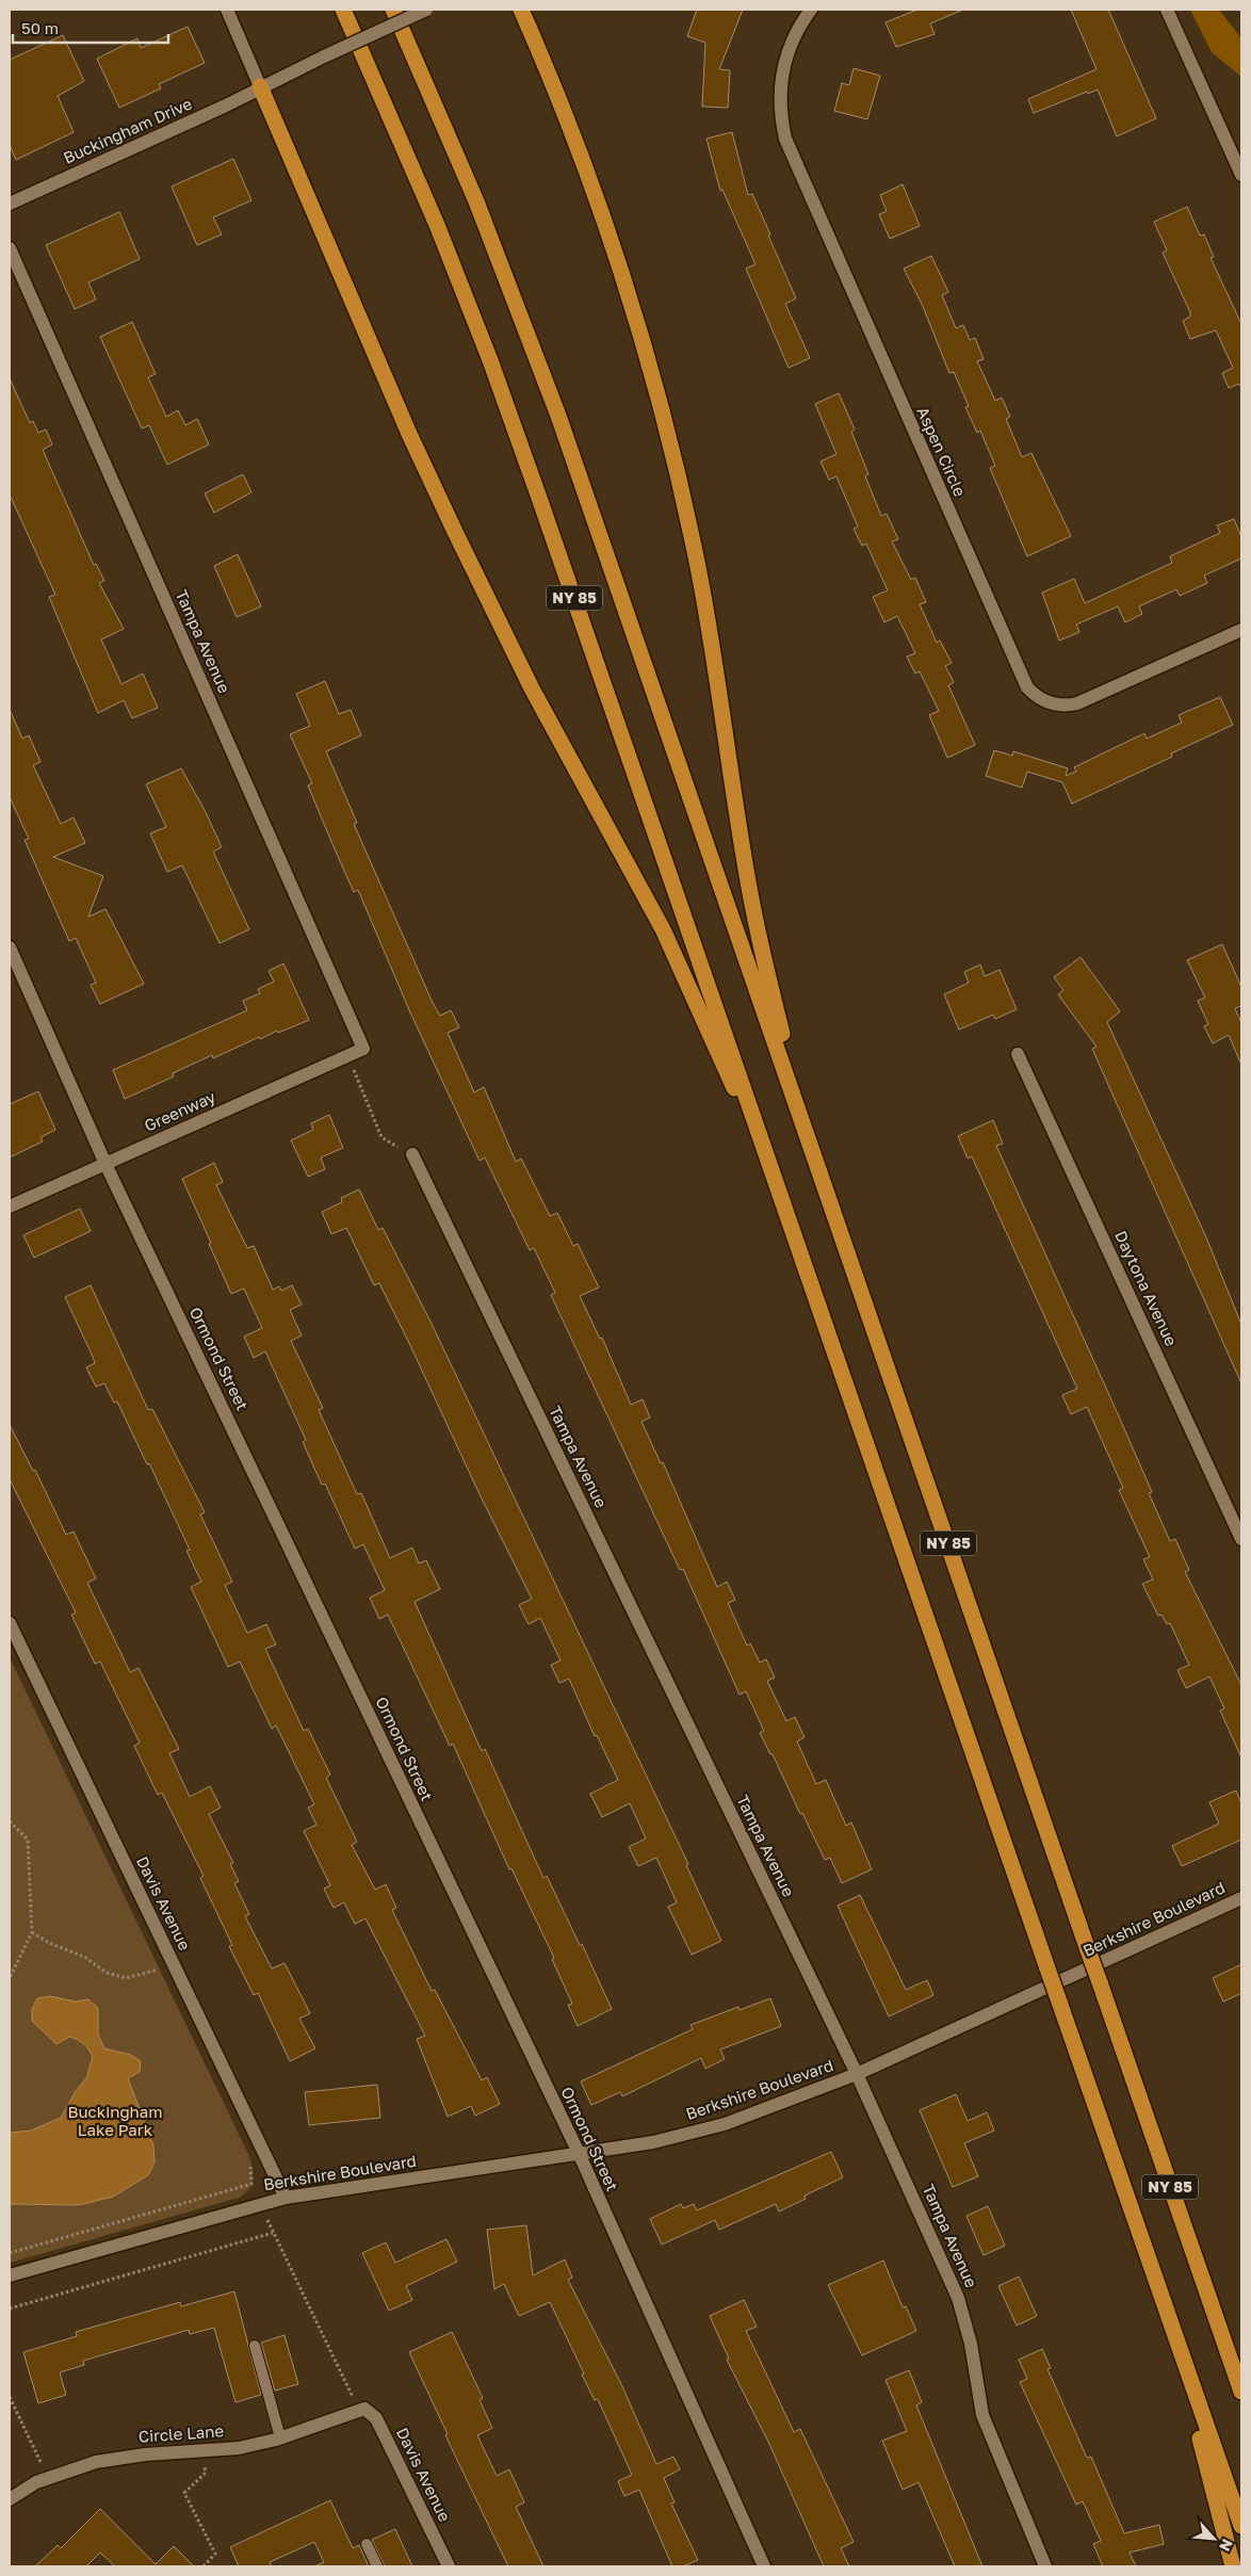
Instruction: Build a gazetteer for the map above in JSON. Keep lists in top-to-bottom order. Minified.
{"streets":{"highway":["NY 85"],"street":["Buckingham Drive","Aspen Circle","Tampa Avenue","Greenway","Daytona Avenue","Ormond Street","Davis Avenue","Berkshire Boulevard","Circle Lane"]},"crossings":[["Tampa Avenue","Greenway"],["Tampa Avenue","Berkshire Boulevard"],["Greenway","Ormond Street"],["Ormond Street","Berkshire Boulevard"],["Davis Avenue","Berkshire Boulevard"],["Davis Avenue","Circle Lane"]],"parks":["Buckingham Lake Park"],"scale_bar":"50 m","north":"bottom right"}
